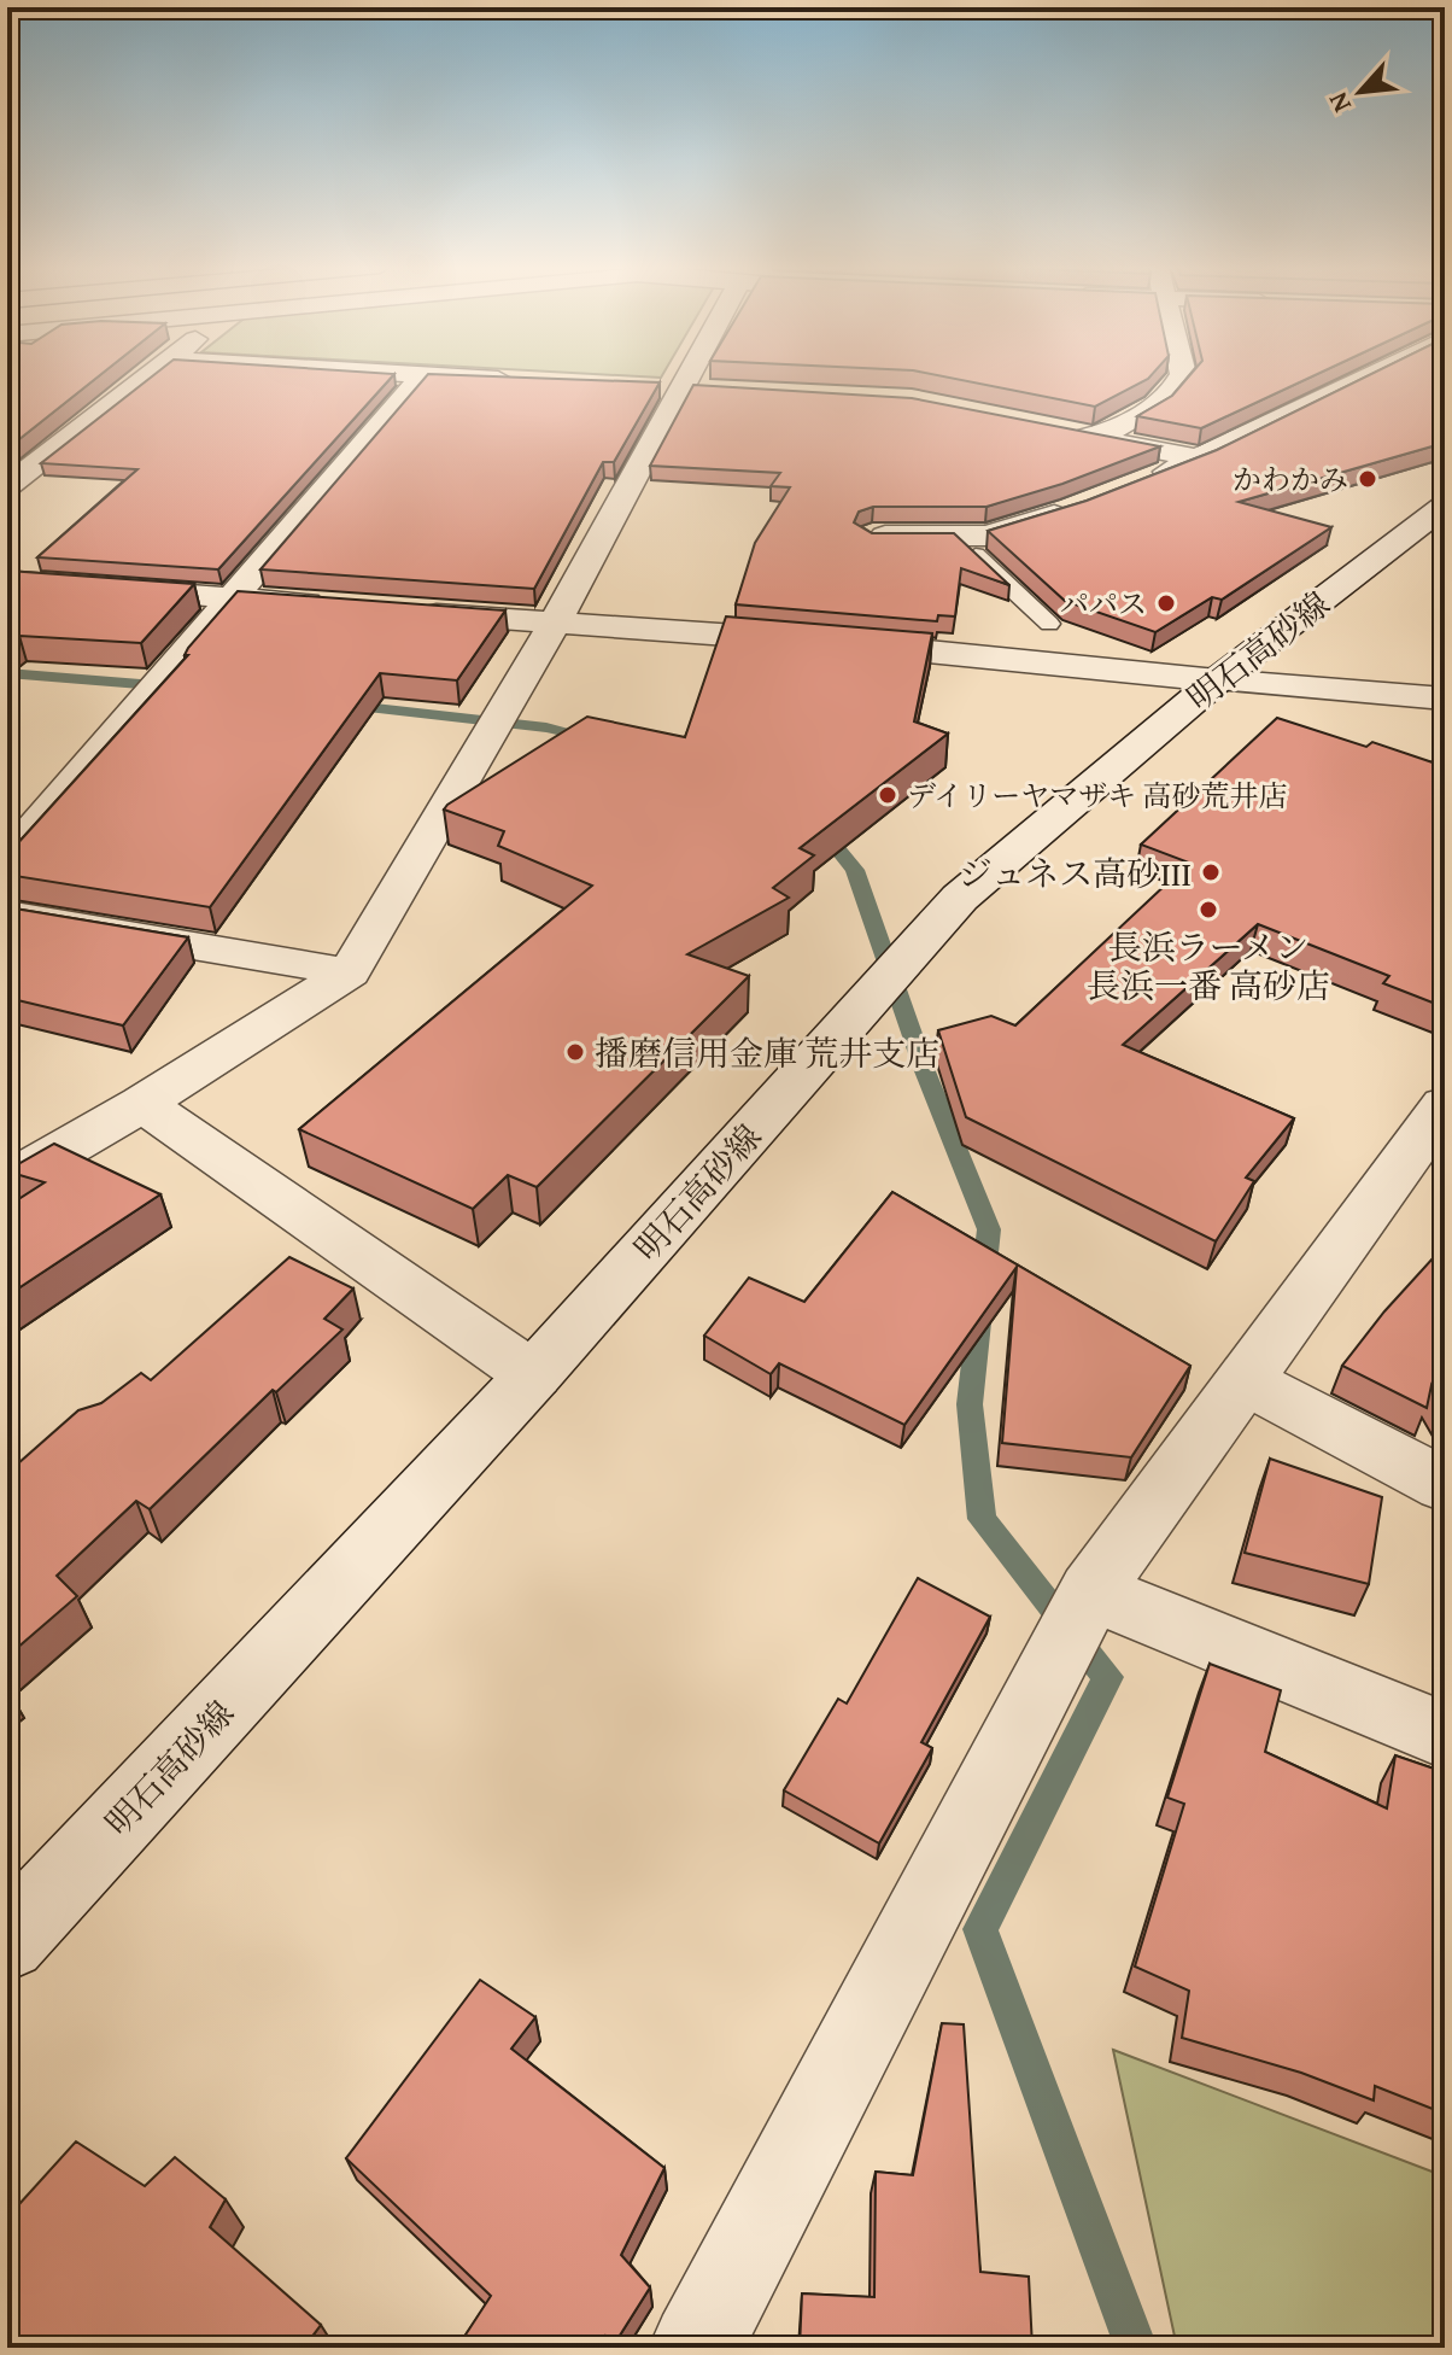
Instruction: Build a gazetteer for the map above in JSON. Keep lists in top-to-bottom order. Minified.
{"streets":{"street":["明石高砂線"]},"places":["かわかみ","パパス","デイリーヤマザキ 高砂荒井店","ジュネス高砂Ⅲ","長浜ラーメン 長浜一番 高砂店","播磨信用金庫 荒井支店"],"north":"bottom left"}
